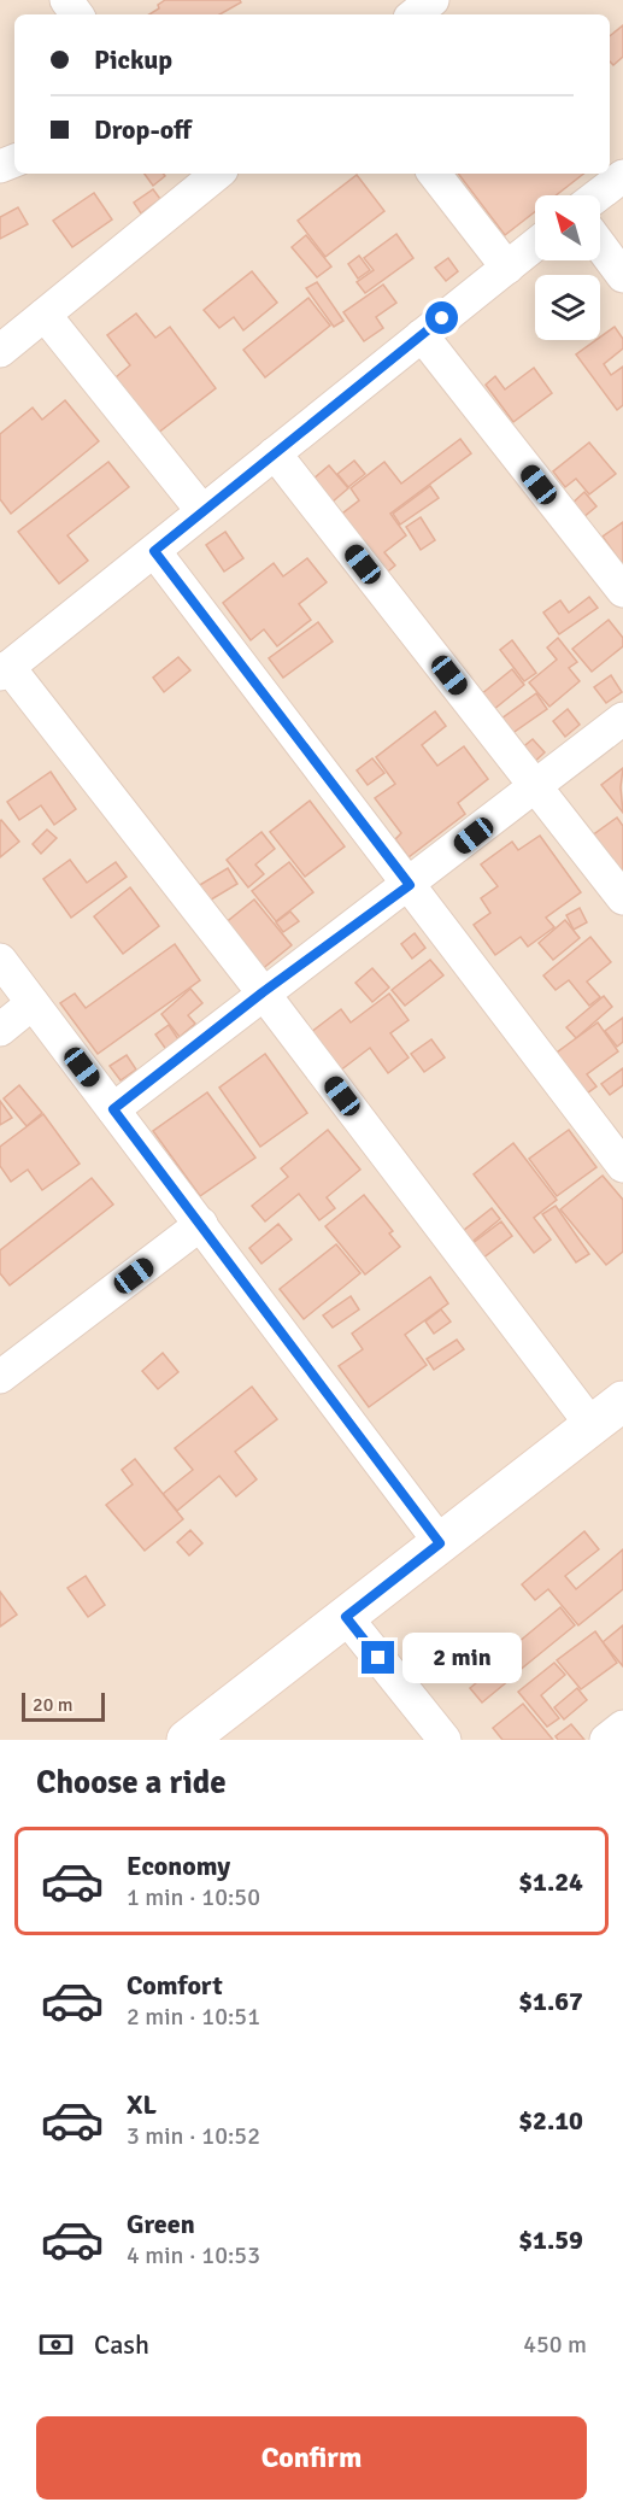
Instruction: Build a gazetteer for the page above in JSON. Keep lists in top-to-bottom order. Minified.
{"scale_bar":"20 m","north":"top left","page":{"banner":["Pickup","Drop-off"],"bubble":"2 min","scale":"20 m","heading":"Choose a ride","list":[{"name":"Economy","note":"1 min · 10:50","value":"$1.24"},{"name":"Comfort","note":"2 min · 10:51","value":"$1.67"},{"name":"XL","note":"3 min · 10:52","value":"$2.10"},{"name":"Green","note":"4 min · 10:53","value":"$1.59"}],"pay":["Cash","450 m"],"buttons":"Confirm"}}
